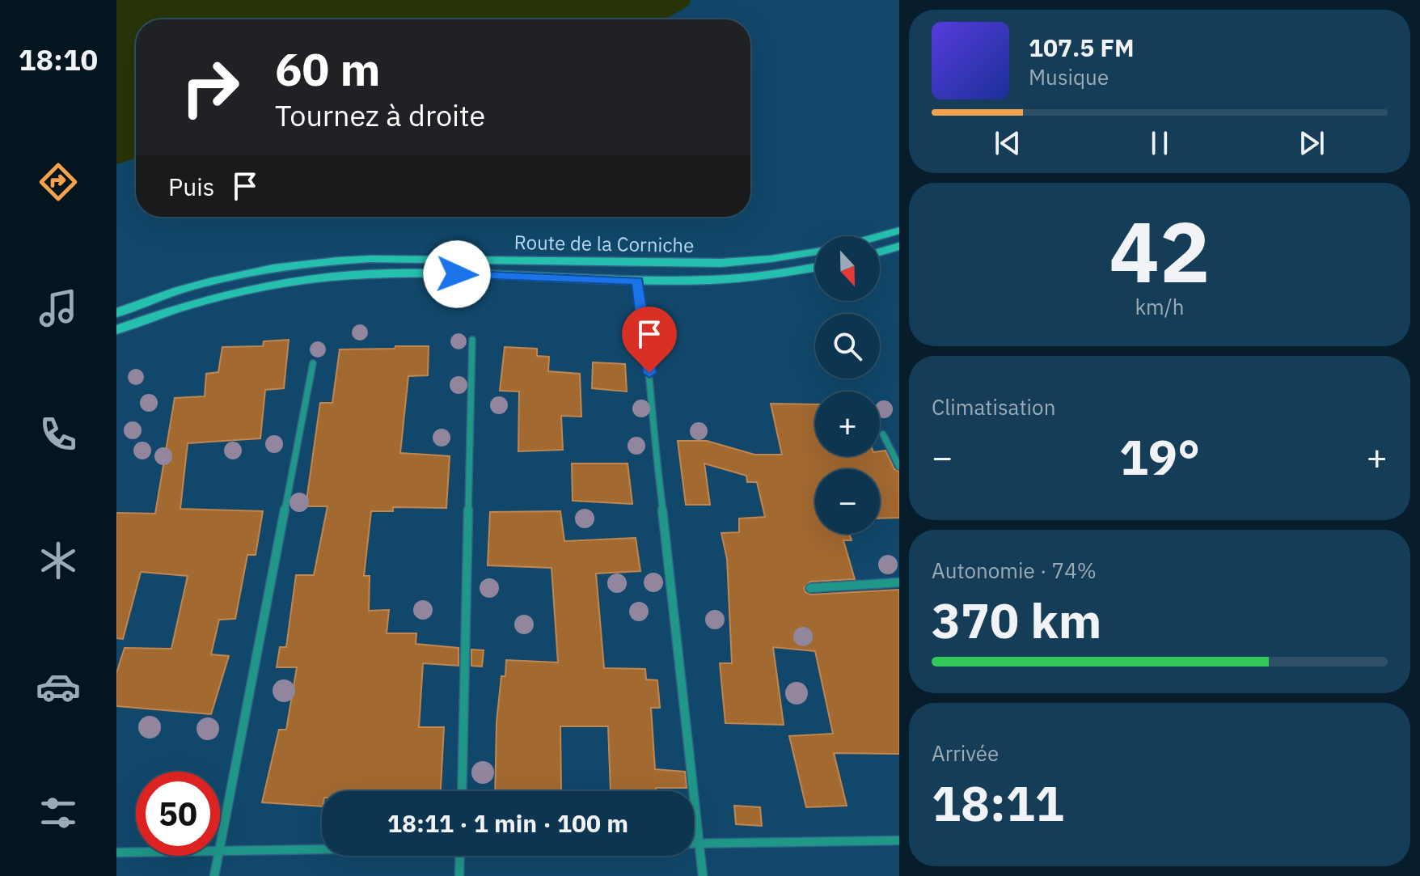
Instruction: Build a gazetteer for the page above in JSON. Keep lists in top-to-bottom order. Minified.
{"streets":{"main road":["Route de la Corniche"]},"north":"bottom","page":{"tabs":"18:10","turn":["60 m","Tournez à droite"],"song":["107.5 FM","Musique"],"then":"Puis","tile":[["42","km/h"],"Climatisation",["Autonomie · 74%","370 km"],["Arrivée","18:11"]],"map_buttons":["+","−"],"heat":["−","19°","+"],"limit":"50","trip":"18:11 · 1 min · 100 m"}}
